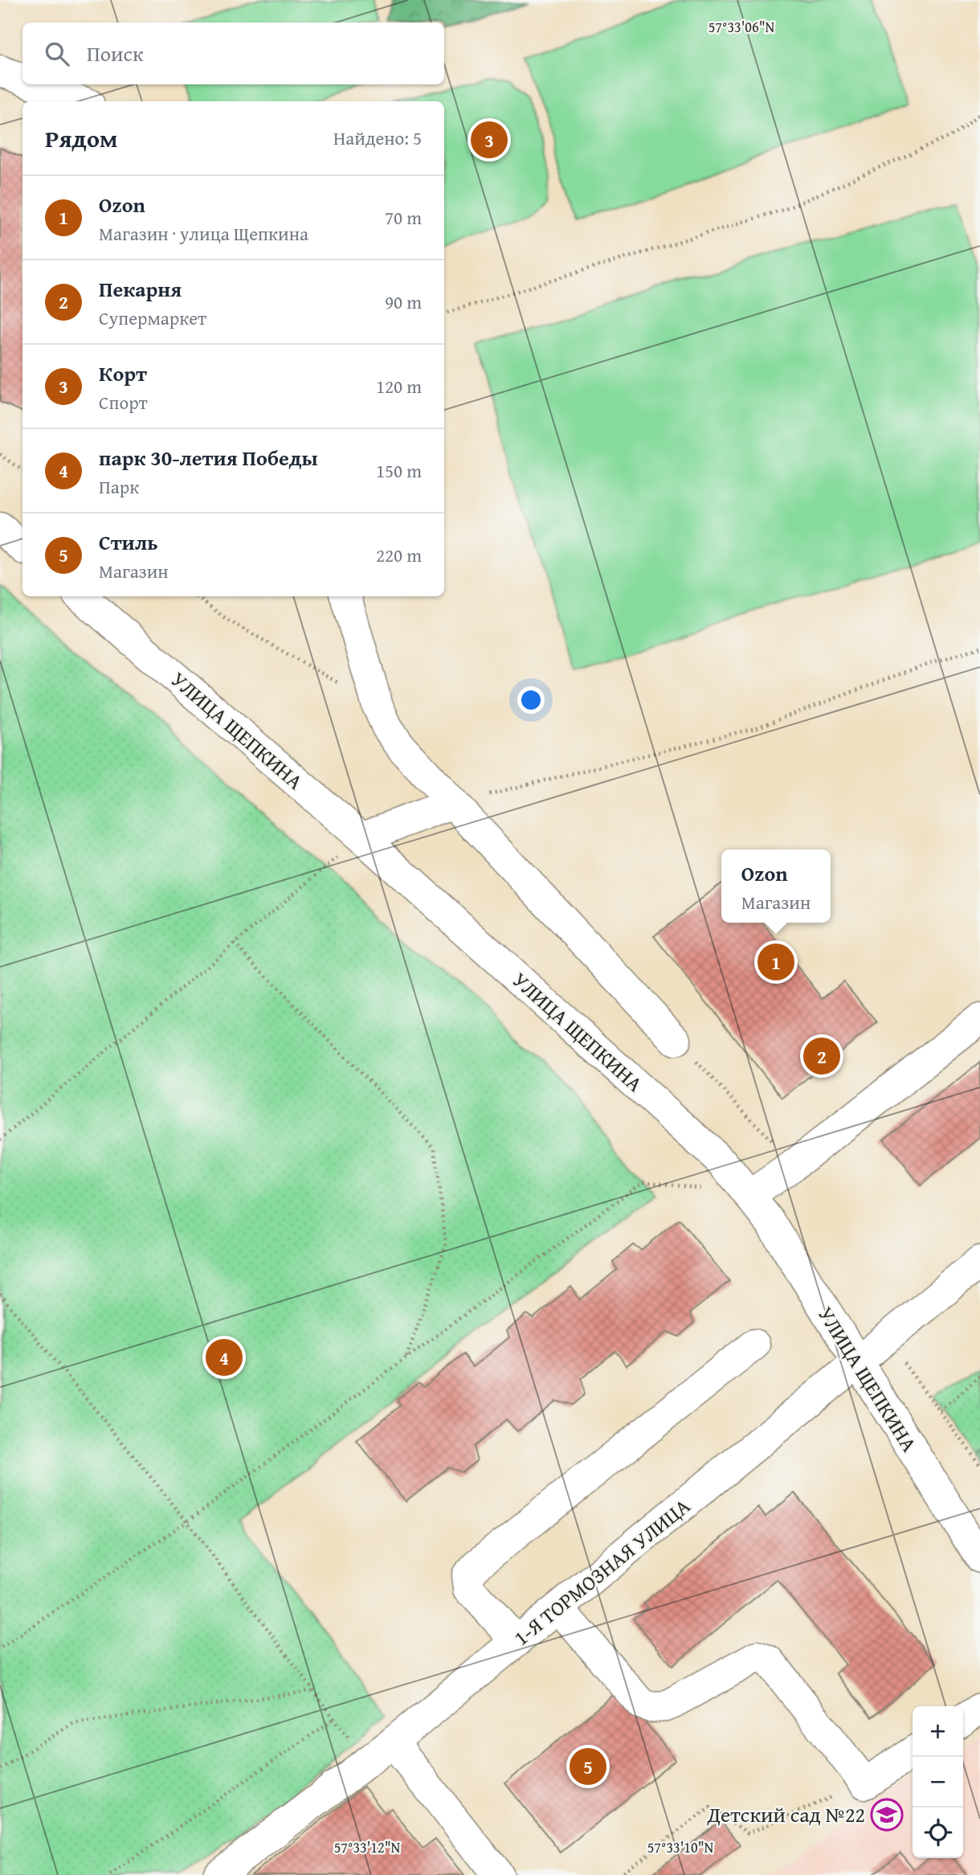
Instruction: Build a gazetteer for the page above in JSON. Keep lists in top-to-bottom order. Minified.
{"streets":{"street":["УЛИЦА ЩЕПКИНА","1-Я ТОРМОЗНАЯ УЛИЦА"]},"crossings":[["УЛИЦА ЩЕПКИНА","1-Я ТОРМОЗНАЯ УЛИЦА"]],"places":{"school or university":["Детский сад №22"]},"page":{"search":"Поиск","heading":["Рядом","Найдено: 5"],"pins":["3","1","2","4","5"],"list":[{"mark":"1","name":"Ozon","note":"Магазин · улица Щепкина","value":"70 m"},{"mark":"2","name":"Пекарня","note":"Супермаркет","value":"90 m"},{"mark":"3","name":"Корт","note":"Спорт","value":"120 m"},{"mark":"4","name":"парк 30-летия Победы","note":"Парк","value":"150 m"},{"mark":"5","name":"Стиль","note":"Магазин","value":"220 m"}],"popup":["Ozon","Магазин"],"map_buttons":["+","−"]},"coordinates":["57°33'06\"N","57°33'12\"N","57°33'10\"N"]}
